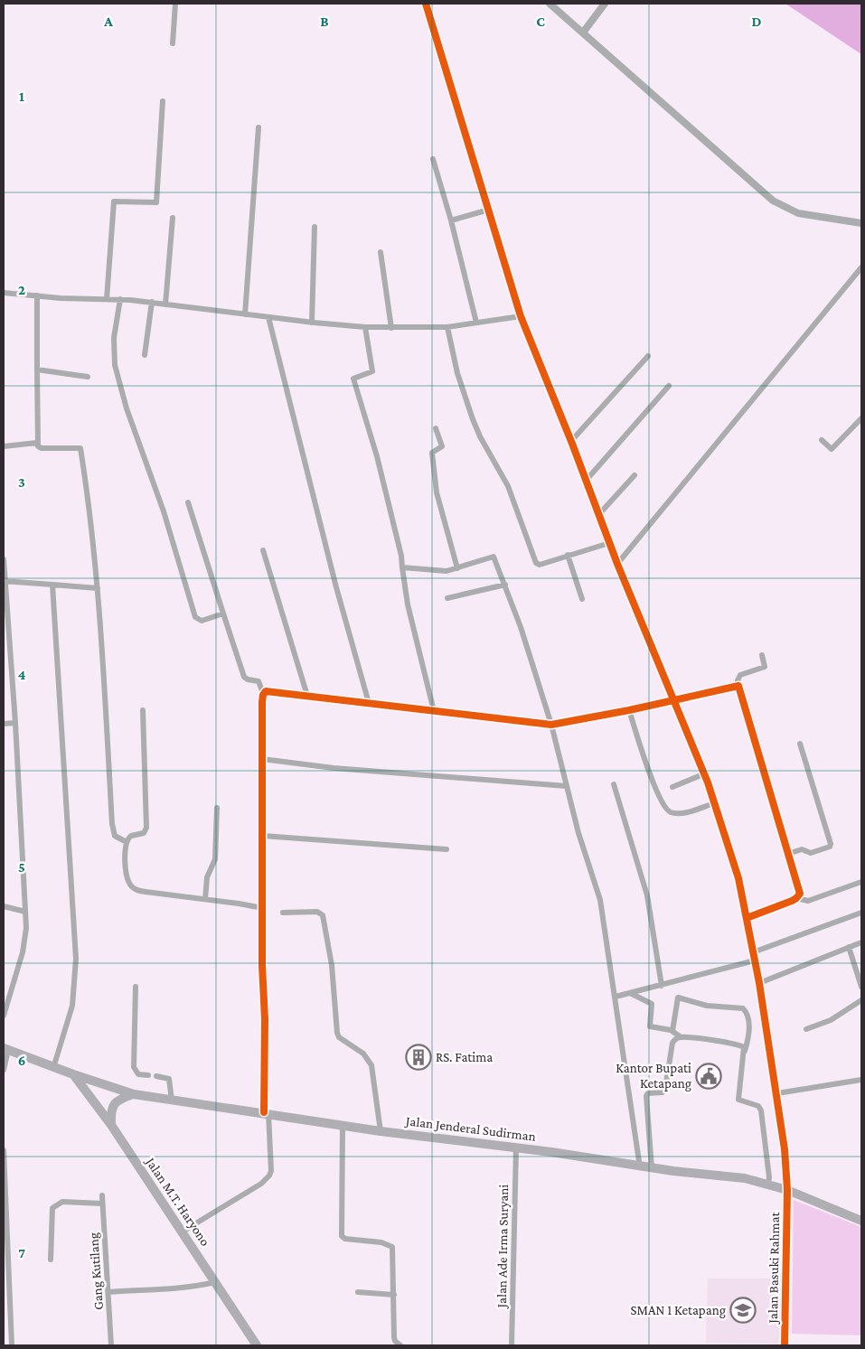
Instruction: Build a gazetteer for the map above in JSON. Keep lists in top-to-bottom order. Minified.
{"streets":{"main road":["Jalan Jenderal Sudirman","Jalan M.T. Haryono"],"street":["Jalan Ade Irma Suryani","Jalan Basuki Rahmat","Gang Kutilang"]},"crossings":[["Jalan Jenderal Sudirman","Jalan M.T. Haryono"],["Jalan Jenderal Sudirman","Jalan Ade Irma Suryani"],["Jalan Jenderal Sudirman","Jalan Basuki Rahmat"]],"places":{"building":["RS. Fatima"],"public building":["Kantor Bupati Ketapang"],"school or university":["SMAN 1 Ketapang"]},"grid":{"columns":["A","B","C","D"],"rows":["1","2","3","4","5","6","7"]}}
